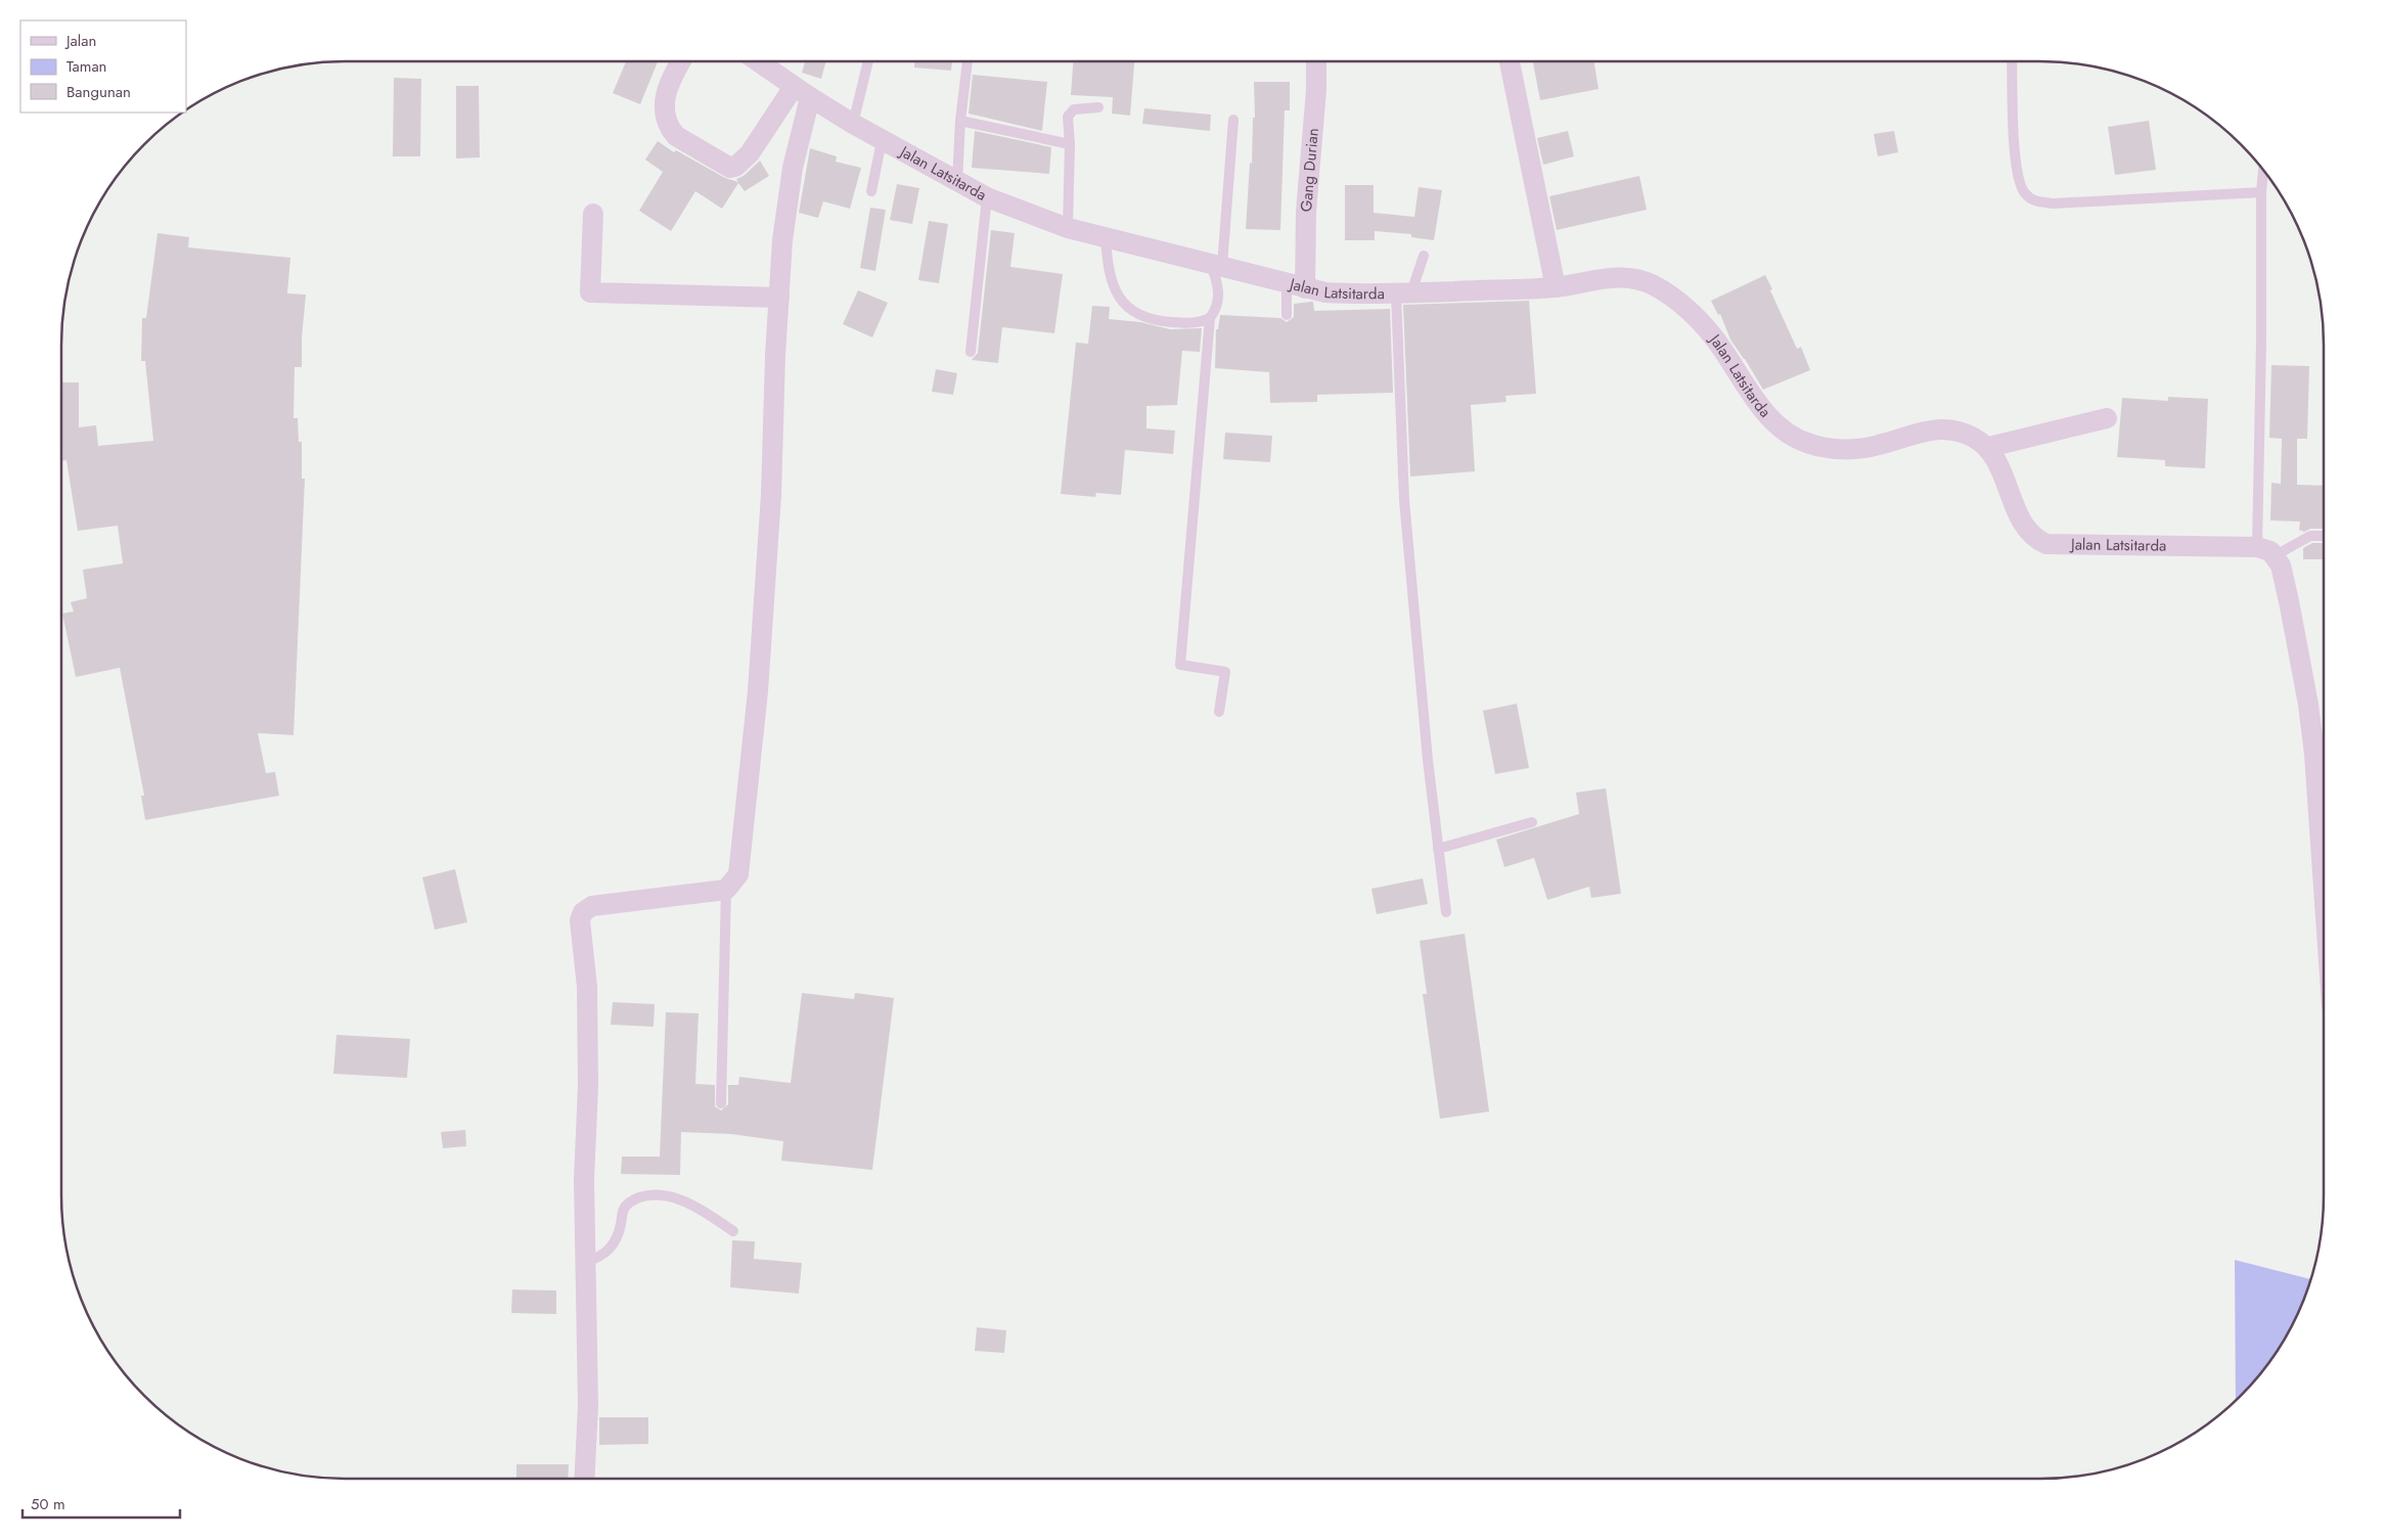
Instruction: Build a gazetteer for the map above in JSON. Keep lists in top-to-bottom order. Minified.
{"streets":{"street":["Gang Durian","Jalan Latsitarda"]},"crossings":[["Gang Durian","Jalan Latsitarda"]],"legend":["Jalan","Taman","Bangunan"],"scale_bar":"50 m"}
